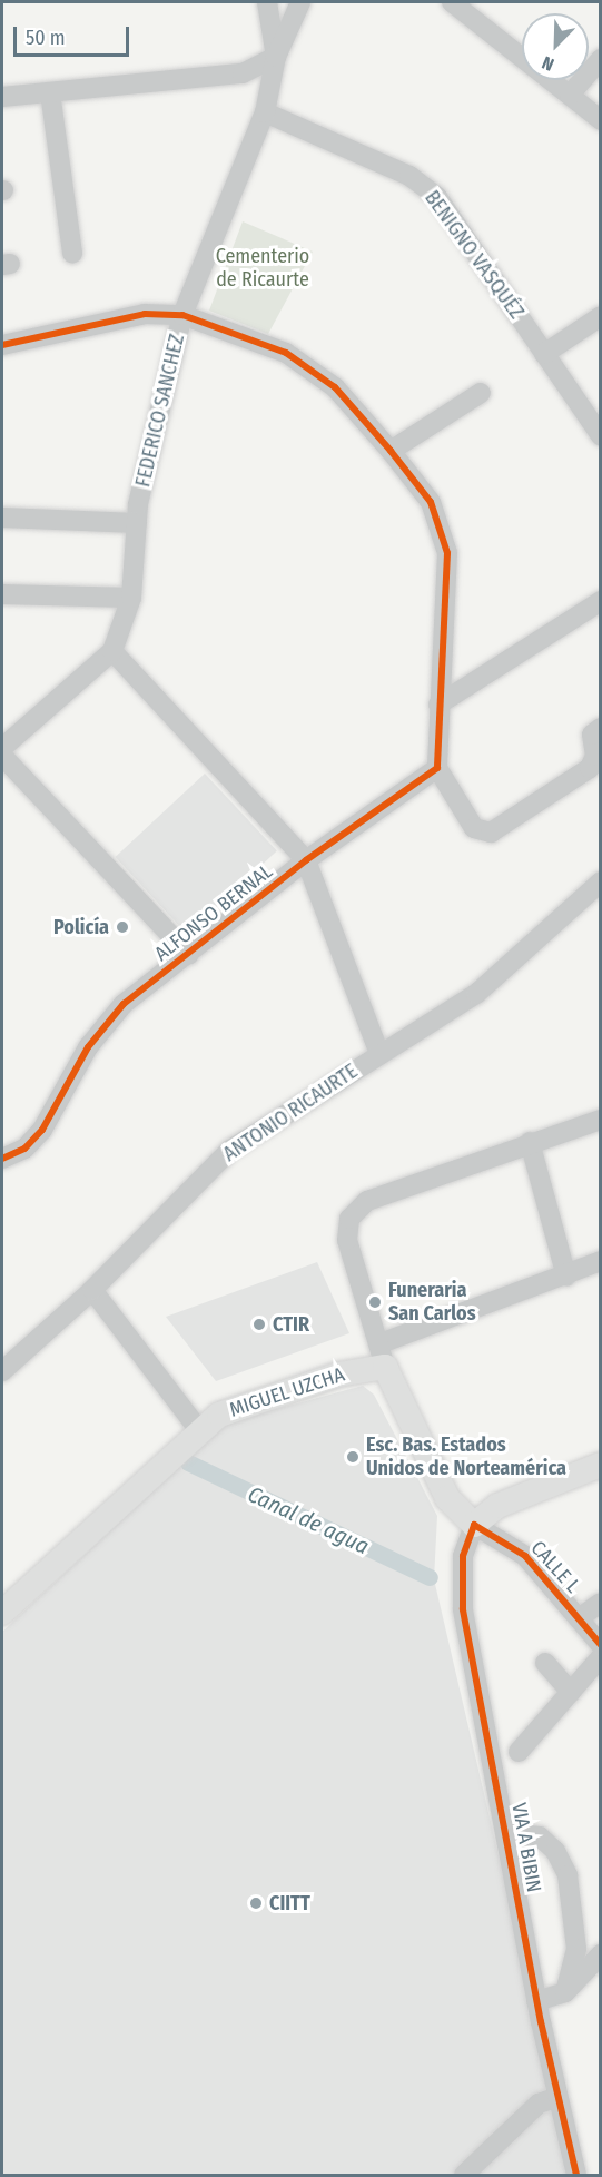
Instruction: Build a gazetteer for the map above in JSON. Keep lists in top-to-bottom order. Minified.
{"streets":{"main road":["MIGUEL UZCHA"],"street":["BENIGNO VASQUÉZ","FEDERICO SANCHEZ","ALFONSO BERNAL","ANTONIO RICAURTE","CALLE L","VIA A BIBIN"]},"crossings":[["BENIGNO VASQUÉZ","FEDERICO SANCHEZ"],["CALLE L","VIA A BIBIN"]],"water":["Canal de agua"],"parks":["Cementerio de Ricaurte"],"places":["Policía","Funeraria San Carlos","CTIR","Esc. Bas. Estados Unidos de Norteamérica","CIITT"],"scale_bar":"50 m","north":"bottom left"}
